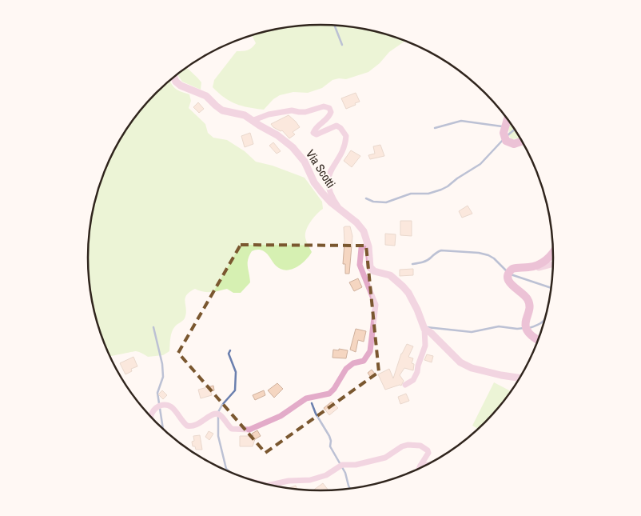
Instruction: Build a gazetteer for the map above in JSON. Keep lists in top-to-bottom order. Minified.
{"streets":{"street":["Via Scotti"]}}
